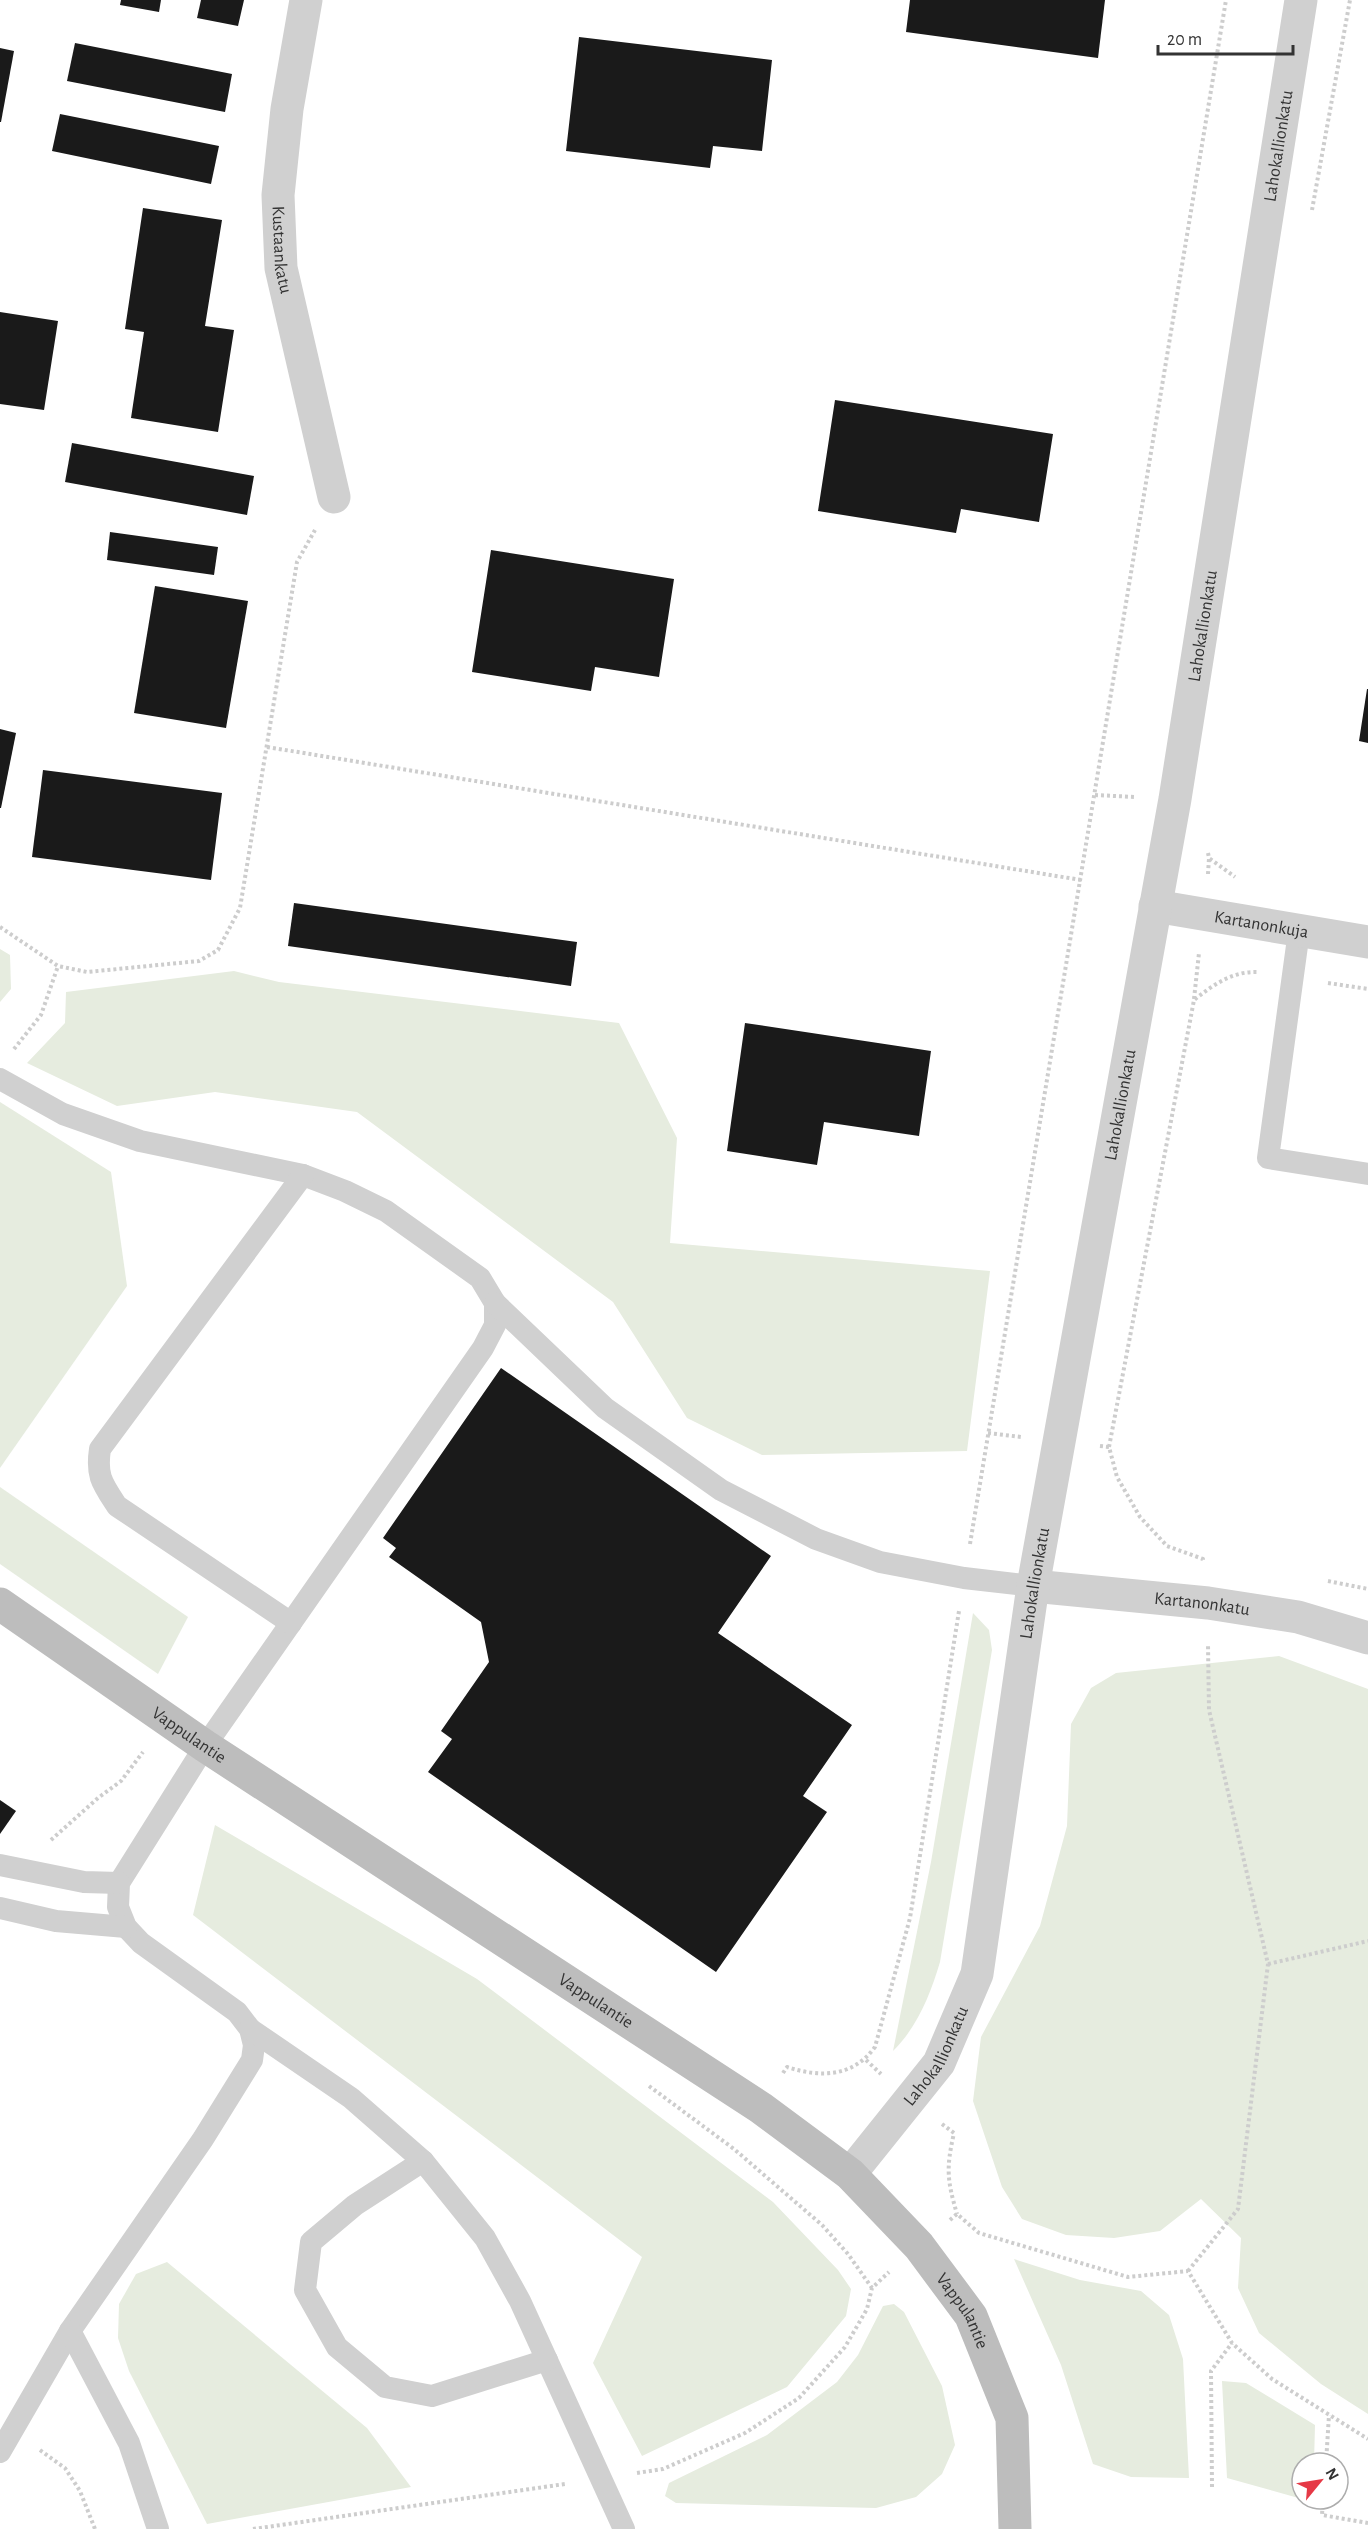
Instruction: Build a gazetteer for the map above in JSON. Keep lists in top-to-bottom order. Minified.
{"streets":{"street":["Lahokallionkatu","Kustaankatu","Kartanonkuja","Kartanonkatu","Vappulantie"]},"crossings":[["Lahokallionkatu","Kartanonkuja"],["Lahokallionkatu","Kartanonkatu"],["Lahokallionkatu","Vappulantie"]],"scale_bar":"20 m","north":"top right"}
